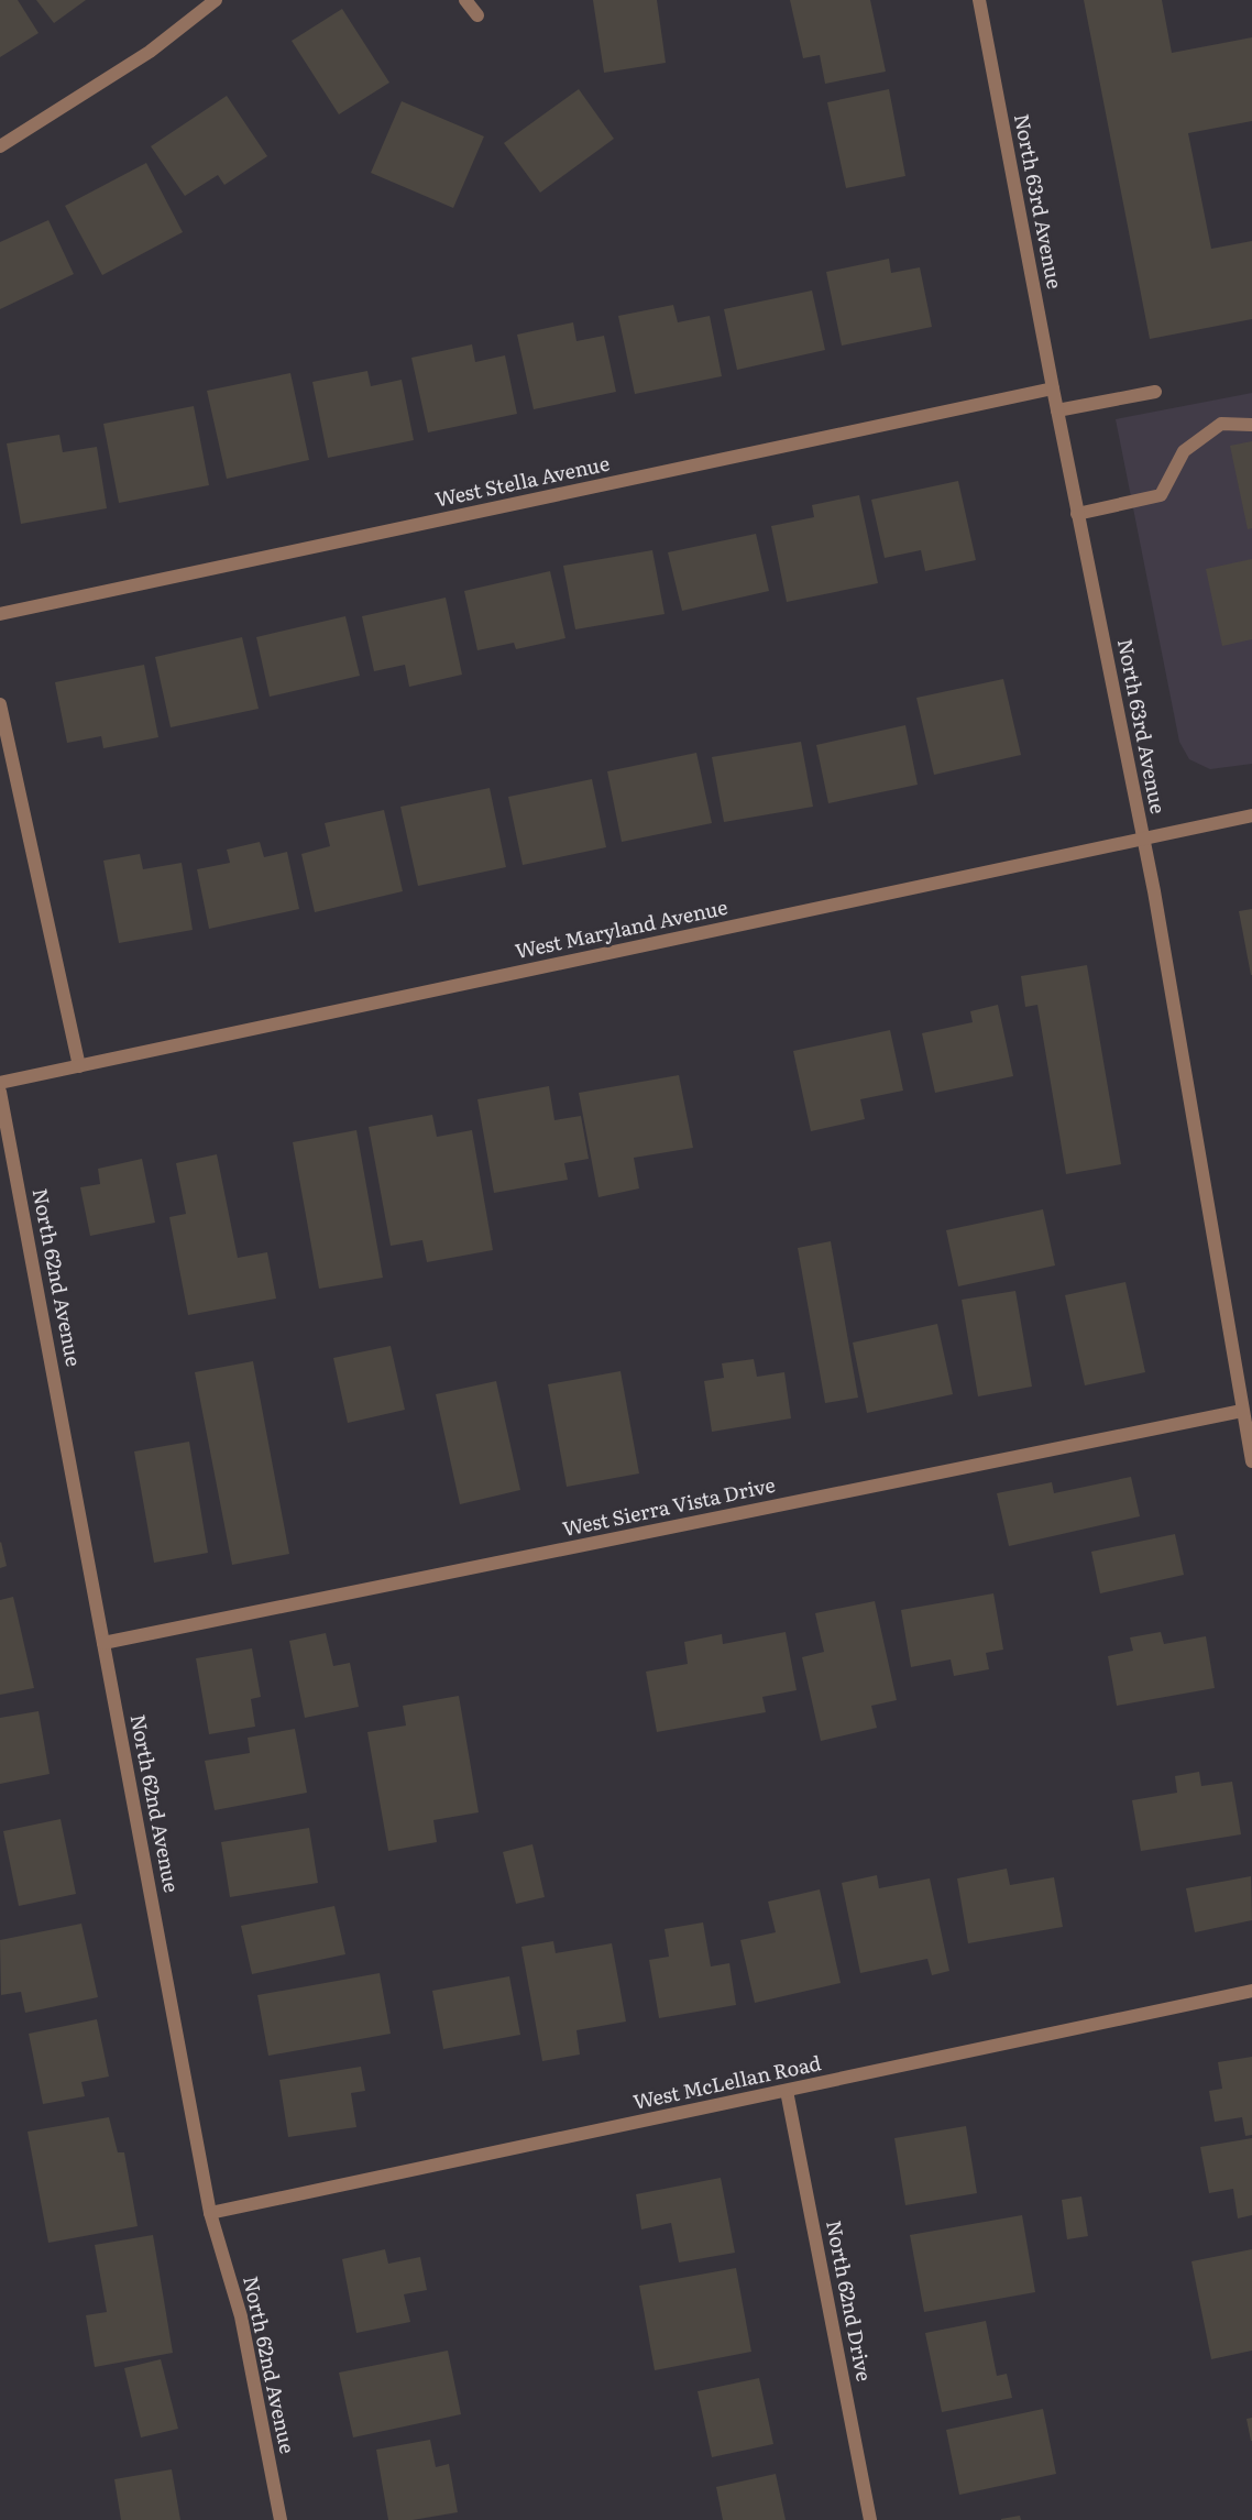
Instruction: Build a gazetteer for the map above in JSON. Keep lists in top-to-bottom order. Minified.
{"streets":{"street":["North 63rd Avenue","West Stella Avenue","West Maryland Avenue","North 62nd Avenue","West Sierra Vista Drive","West McLellan Road","North 62nd Drive"]},"crossings":[["North 63rd Avenue","West Stella Avenue"],["North 63rd Avenue","West Maryland Avenue"],["North 63rd Avenue","West Sierra Vista Drive"],["North 62nd Avenue","West Sierra Vista Drive"],["North 62nd Avenue","West McLellan Road"],["West McLellan Road","North 62nd Drive"]]}
